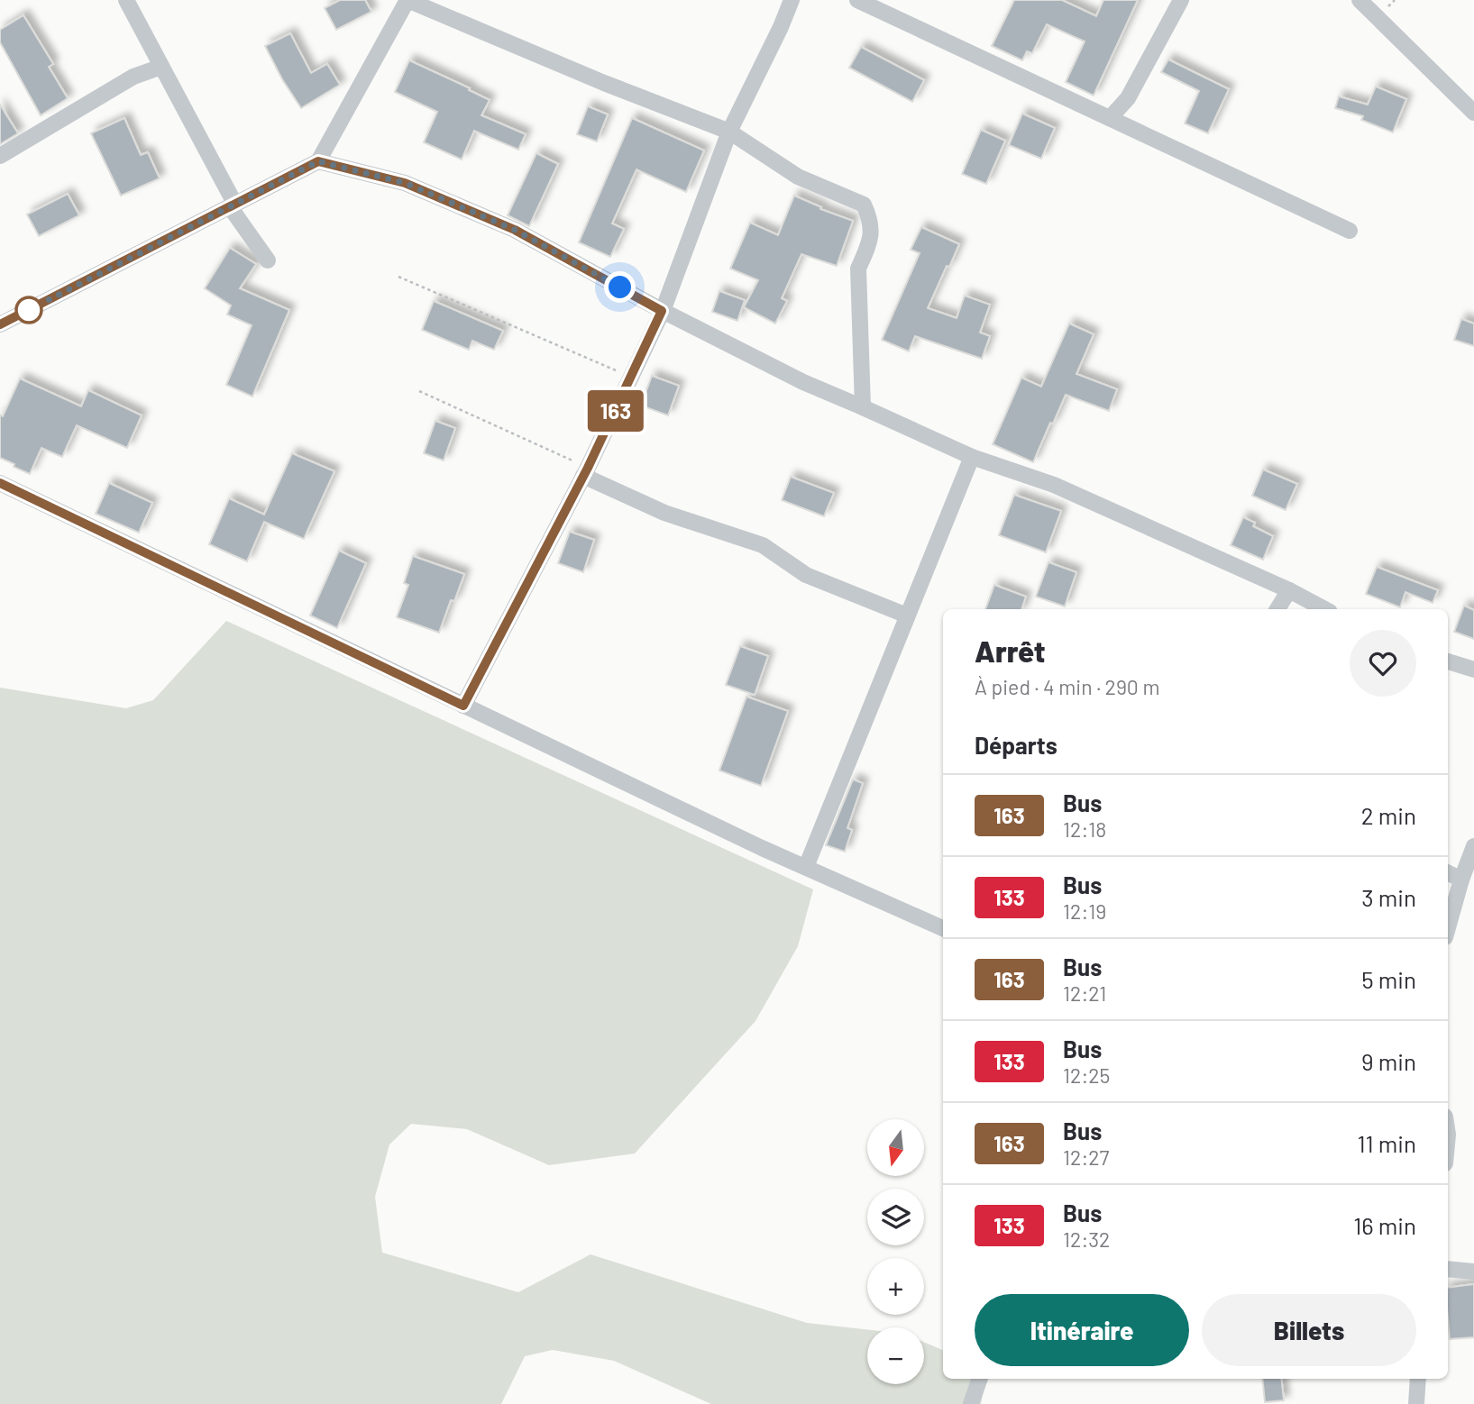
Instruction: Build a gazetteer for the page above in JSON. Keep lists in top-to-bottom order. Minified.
{"lines":["bus line 163"],"north":"bottom","page":{"on_map":"163","heading":[["Arrêt","À pied · 4 min · 290 m"],"Départs"],"list":[{"mark":"163","name":"Bus","note":"12:18","value":"2 min"},{"mark":"133","name":"Bus","note":"12:19","value":"3 min"},{"mark":"163","name":"Bus","note":"12:21","value":"5 min"},{"mark":"133","name":"Bus","note":"12:25","value":"9 min"},{"mark":"163","name":"Bus","note":"12:27","value":"11 min"},{"mark":"133","name":"Bus","note":"12:32","value":"16 min"}],"map_buttons":["+","−"],"buttons":["Itinéraire","Billets"]}}
